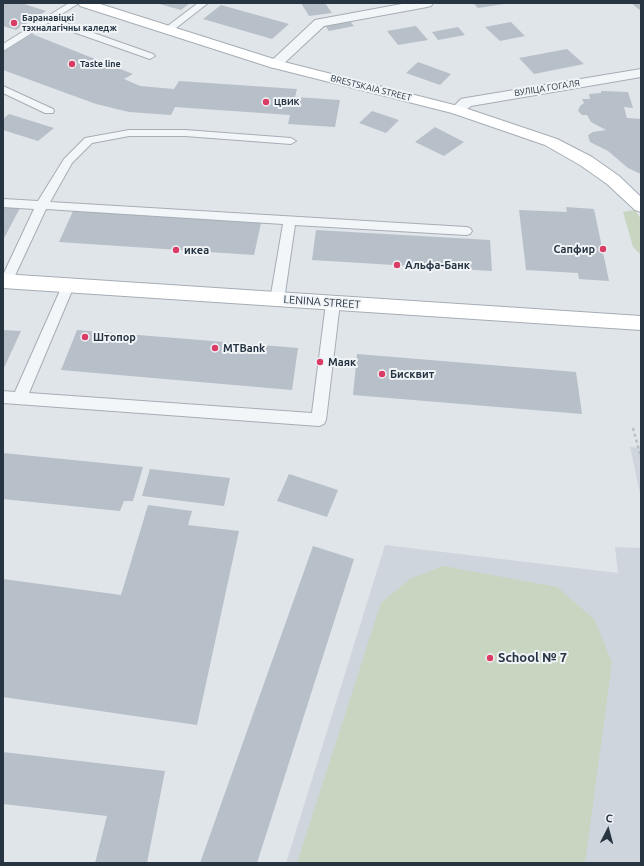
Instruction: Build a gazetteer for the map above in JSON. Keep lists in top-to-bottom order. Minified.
{"streets":{"main road":["BRESTSKAIA STREET","LENINA STREET"],"street":["ВУЛІЦА ГОГАЛЯ"]},"crossings":[["BRESTSKAIA STREET","ВУЛІЦА ГОГАЛЯ"]],"places":["Баранавіцкі тэхналагічны каледж","Taste line","ЦВИК","Сапфир","икеа","Альфа-Банк","Штопор","MTBank","Маяк","Бисквит","School № 7"],"north":"top"}
